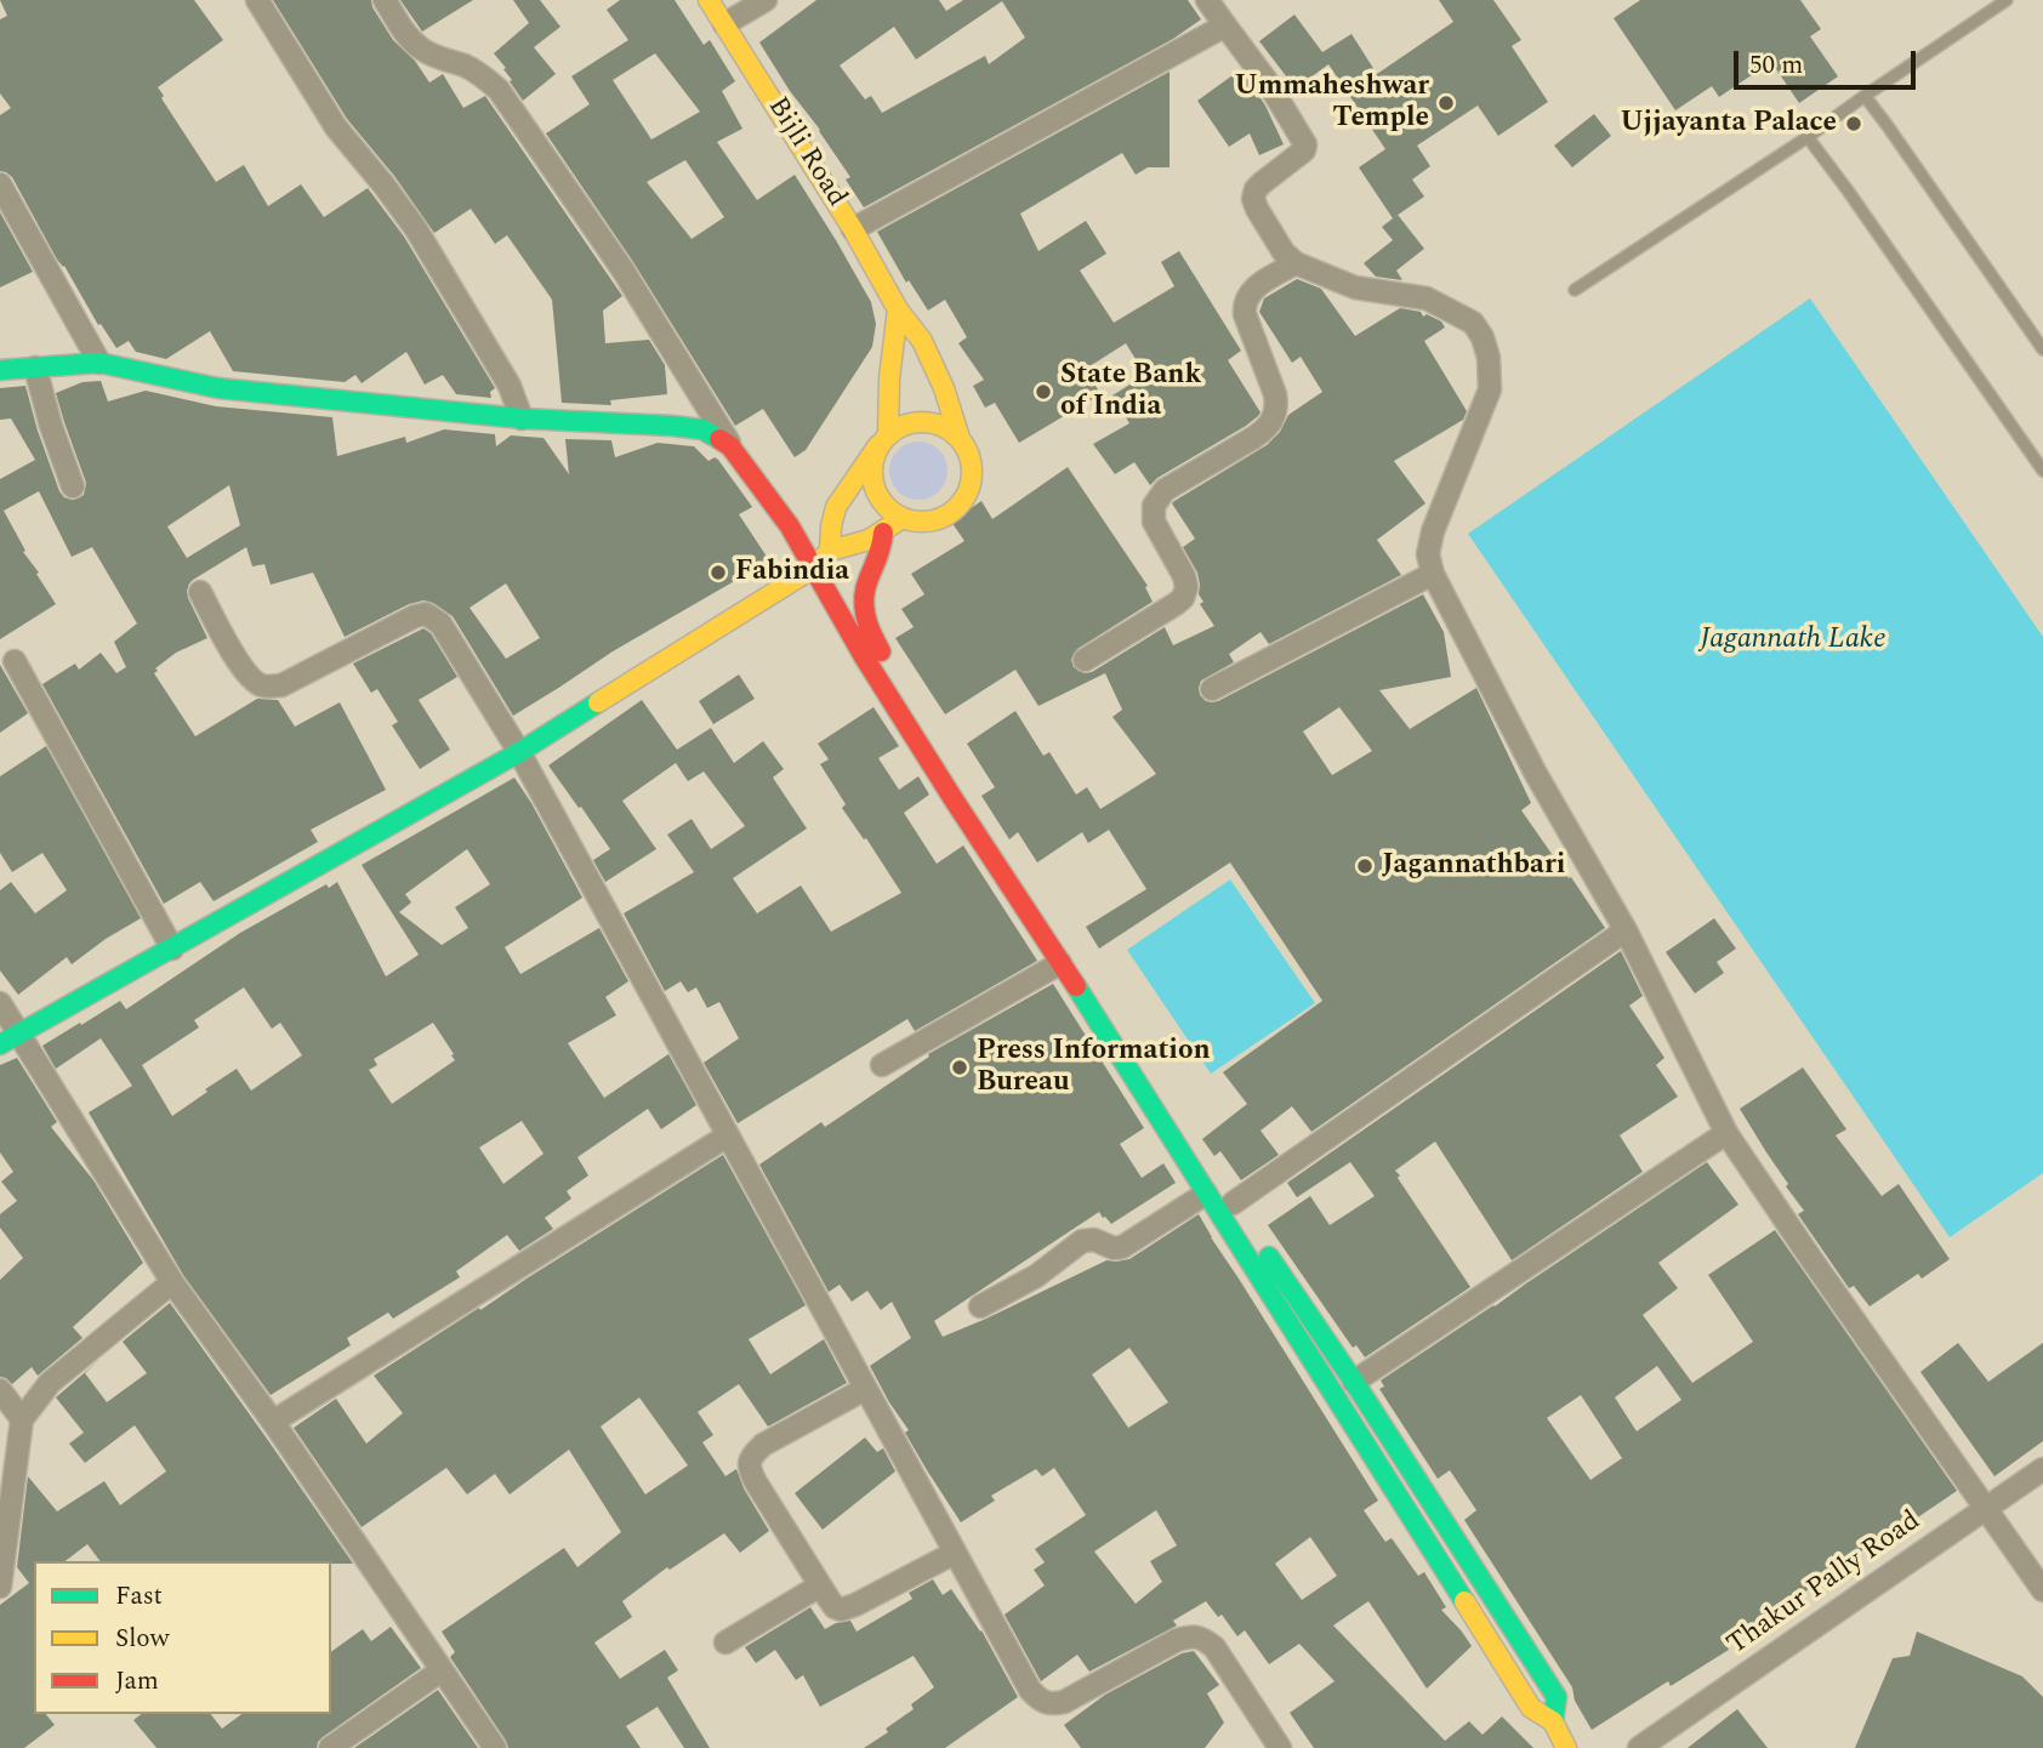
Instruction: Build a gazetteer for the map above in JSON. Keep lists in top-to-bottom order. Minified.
{"streets":{"street":["Bijli Road","Thakur Pally Road"]},"water":["Jagannath Lake"],"places":["Ummaheshwar Temple","Ujjayanta Palace","State Bank of India","Fabindia","Jagannathbari","Press Information Bureau"],"legend":["Fast","Slow","Jam"],"scale_bar":"50 m"}
